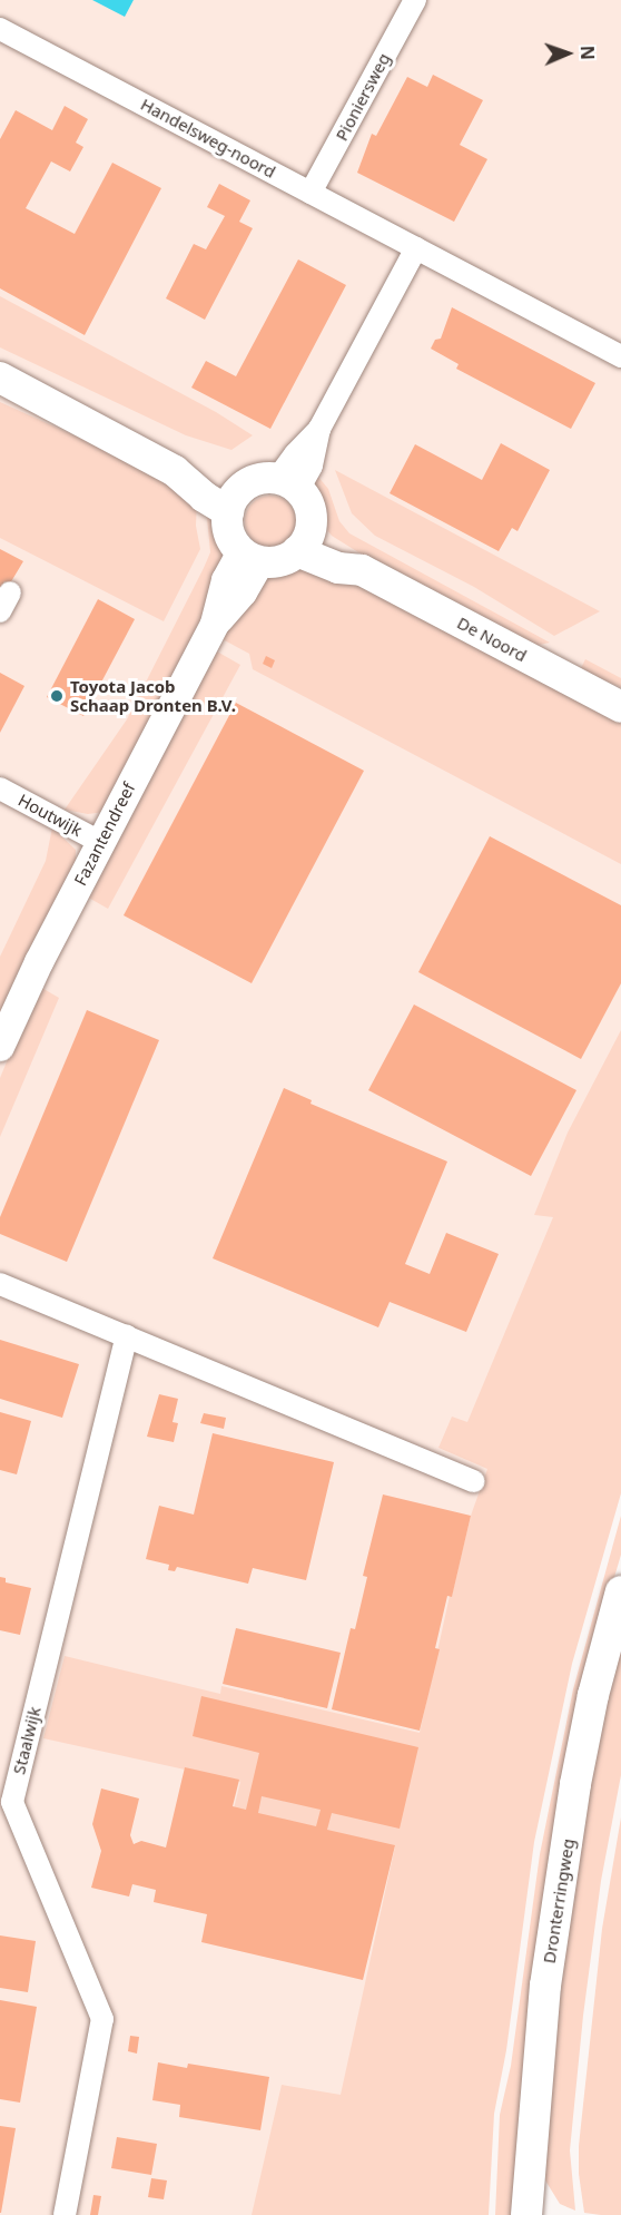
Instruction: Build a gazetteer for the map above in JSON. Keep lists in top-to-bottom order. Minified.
{"streets":{"main road":["De Noord","Dronterringweg"],"street":["Pioniersweg","Handelsweg-noord","Houtwijk","Fazantendreef","Staalwijk"]},"crossings":[["Pioniersweg","Handelsweg-noord"],["De Noord","Fazantendreef"],["Houtwijk","Fazantendreef"]],"places":["Toyota Jacob Schaap Dronten B.V."],"north":"right"}
